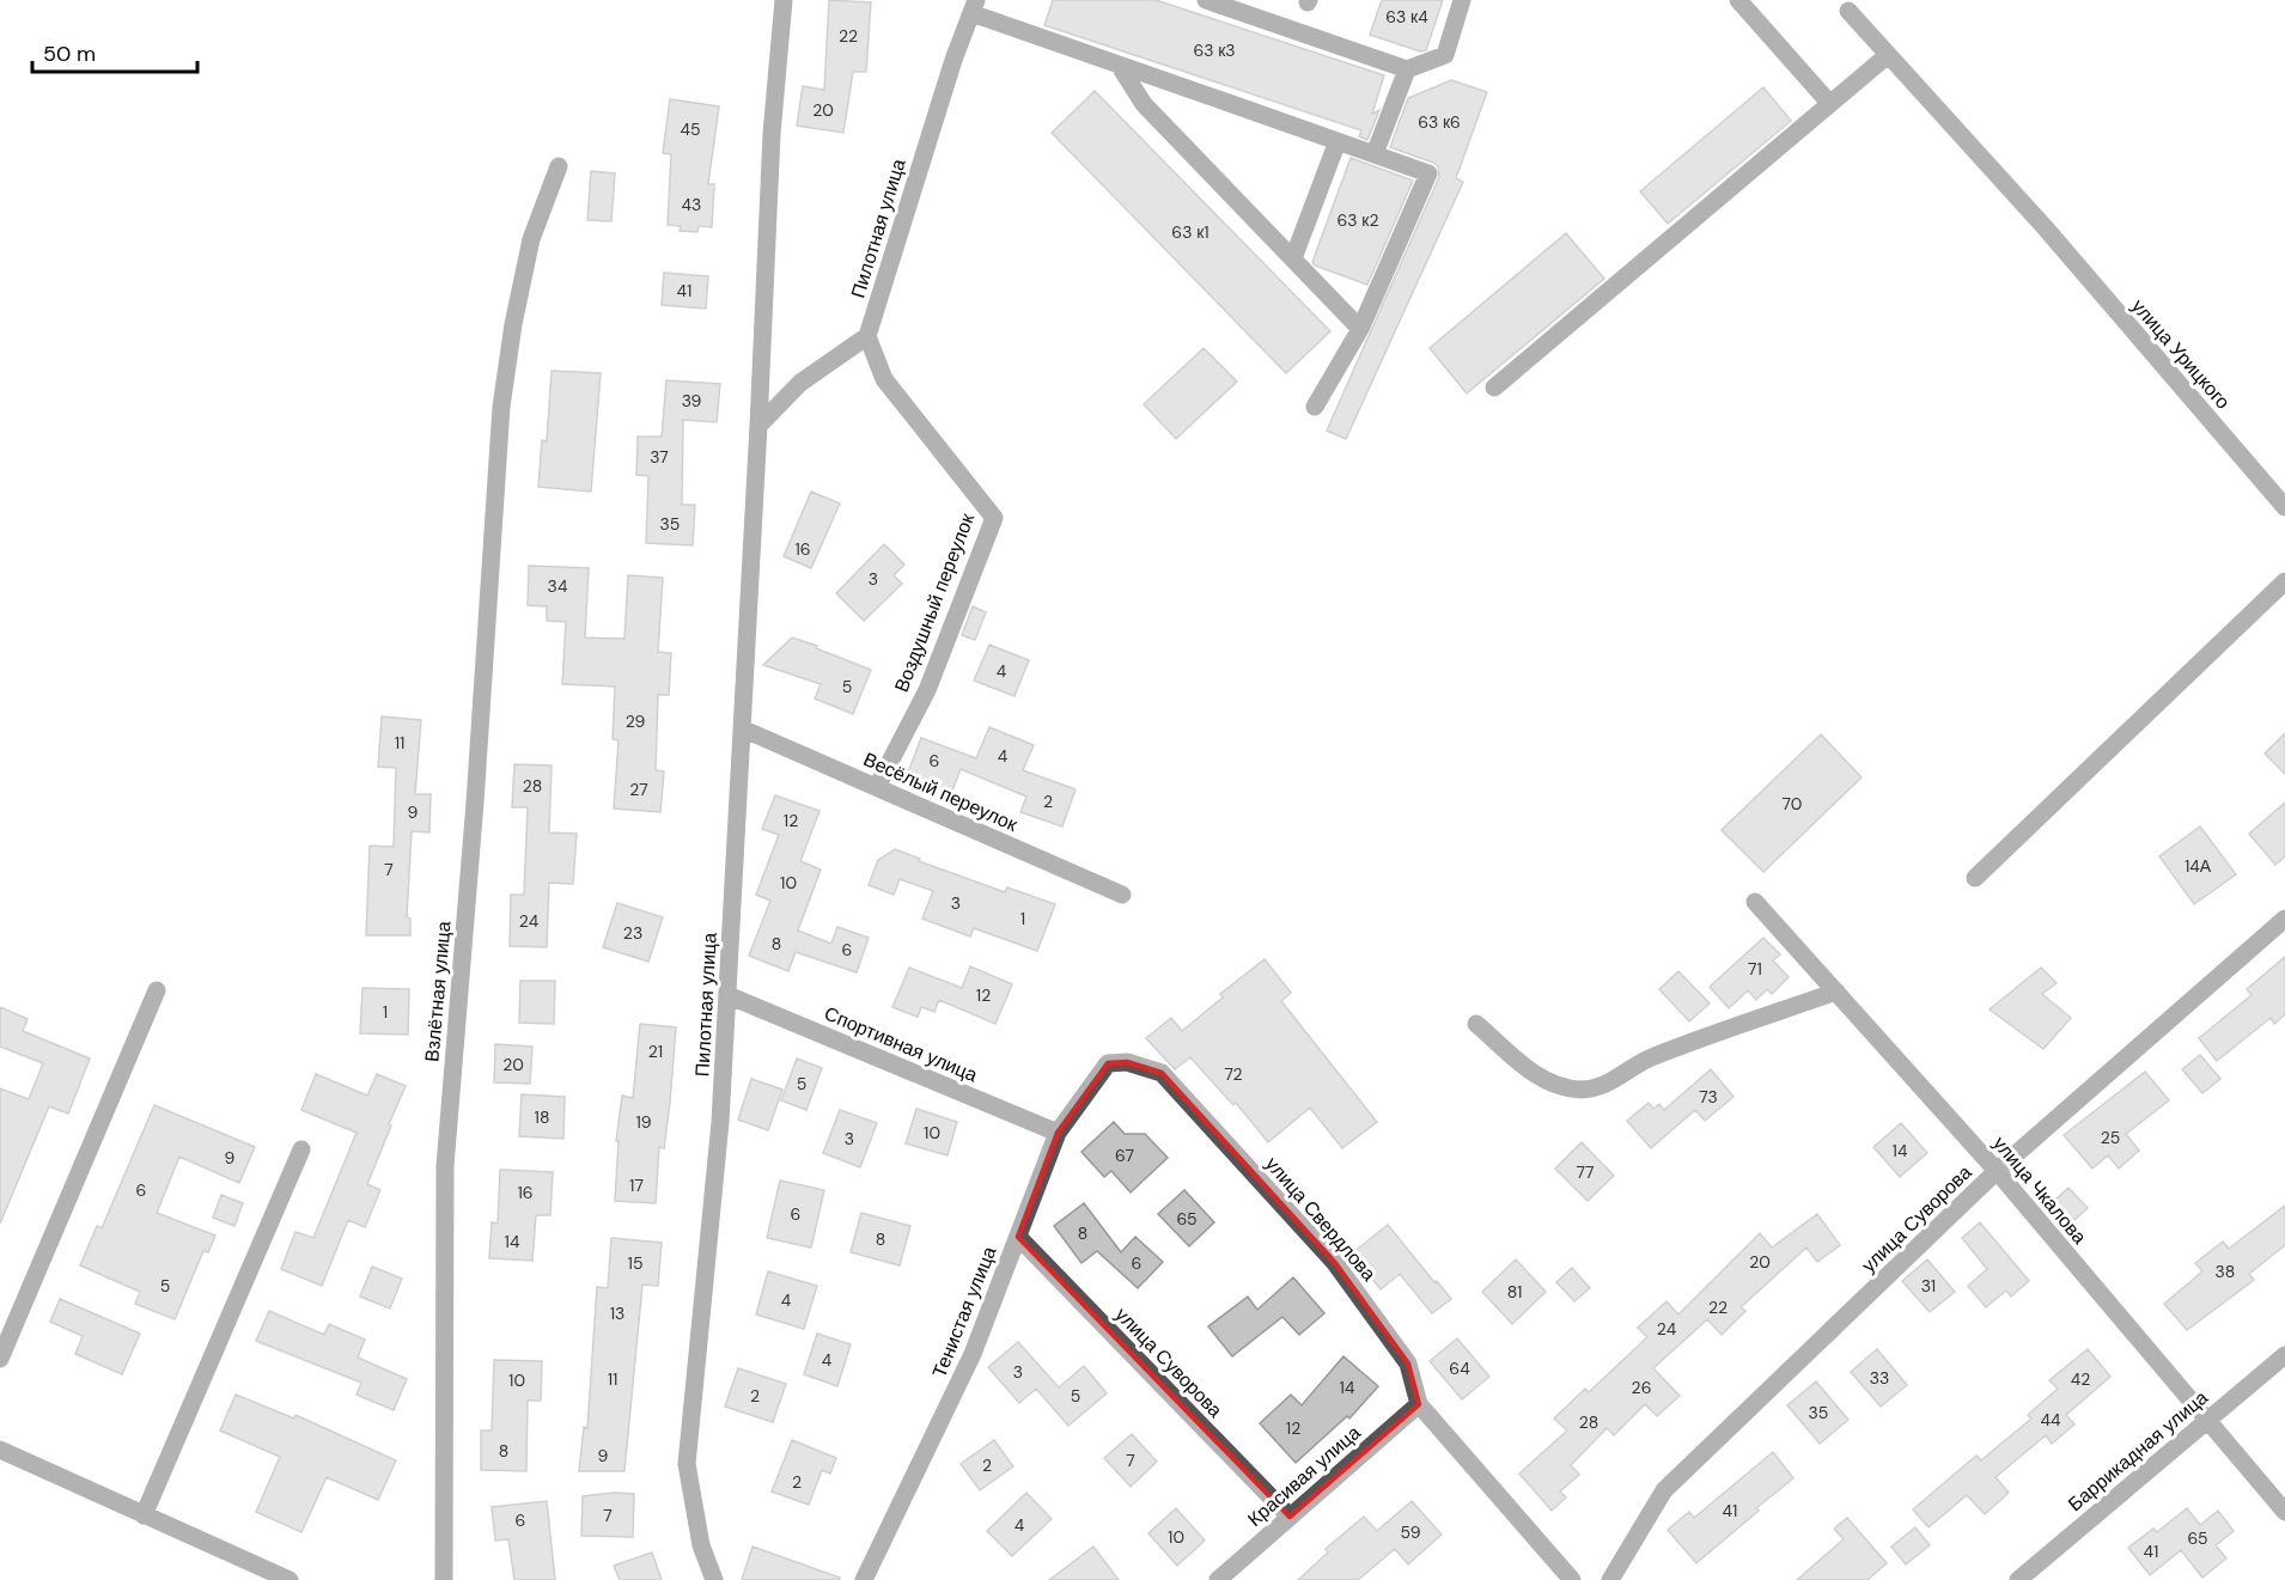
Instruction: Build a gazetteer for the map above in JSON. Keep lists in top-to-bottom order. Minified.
{"streets":{"street":["Пилотная улица","улица Урицкого","Воздушный переулок","Весёлый переулок","Взлётная улица","Спортивная улица","улица Чкалова","улица Свердлова","улица Суворова","Тенистая улица","Баррикадная улица","Красивая улица"]},"crossings":[["Пилотная улица","Воздушный переулок"],["Пилотная улица","Весёлый переулок"],["Пилотная улица","Спортивная улица"],["Воздушный переулок","Весёлый переулок"],["Спортивная улица","Тенистая улица"],["улица Чкалова","улица Суворова"],["улица Чкалова","Баррикадная улица"],["улица Свердлова","Тенистая улица"],["улица Свердлова","Красивая улица"],["улица Суворова","Тенистая улица"],["улица Суворова","Красивая улица"]],"house_numbers":["63 к4","22","63 к3","20","63 к6","45","43","63 к2","63 к1","41","39","37","35","16","3","34","4","5","29","11","4","6","28","27","2","70","9","12","14А","7","10","3","1","24","23","8","6","71","12","1","21","20","72","5","73","18","19","10","25","3","14","67","9","77","17","6","16","6","65","8","8","14","20","15","6","38","5","31","81","4","22","13","24","4","64","3","33","11","42","10","14","26","2","5","35","44","28","12","8","9","7","2","2","41","7","6","4","59","10","65","41"],"scale_bar":"50 m"}
